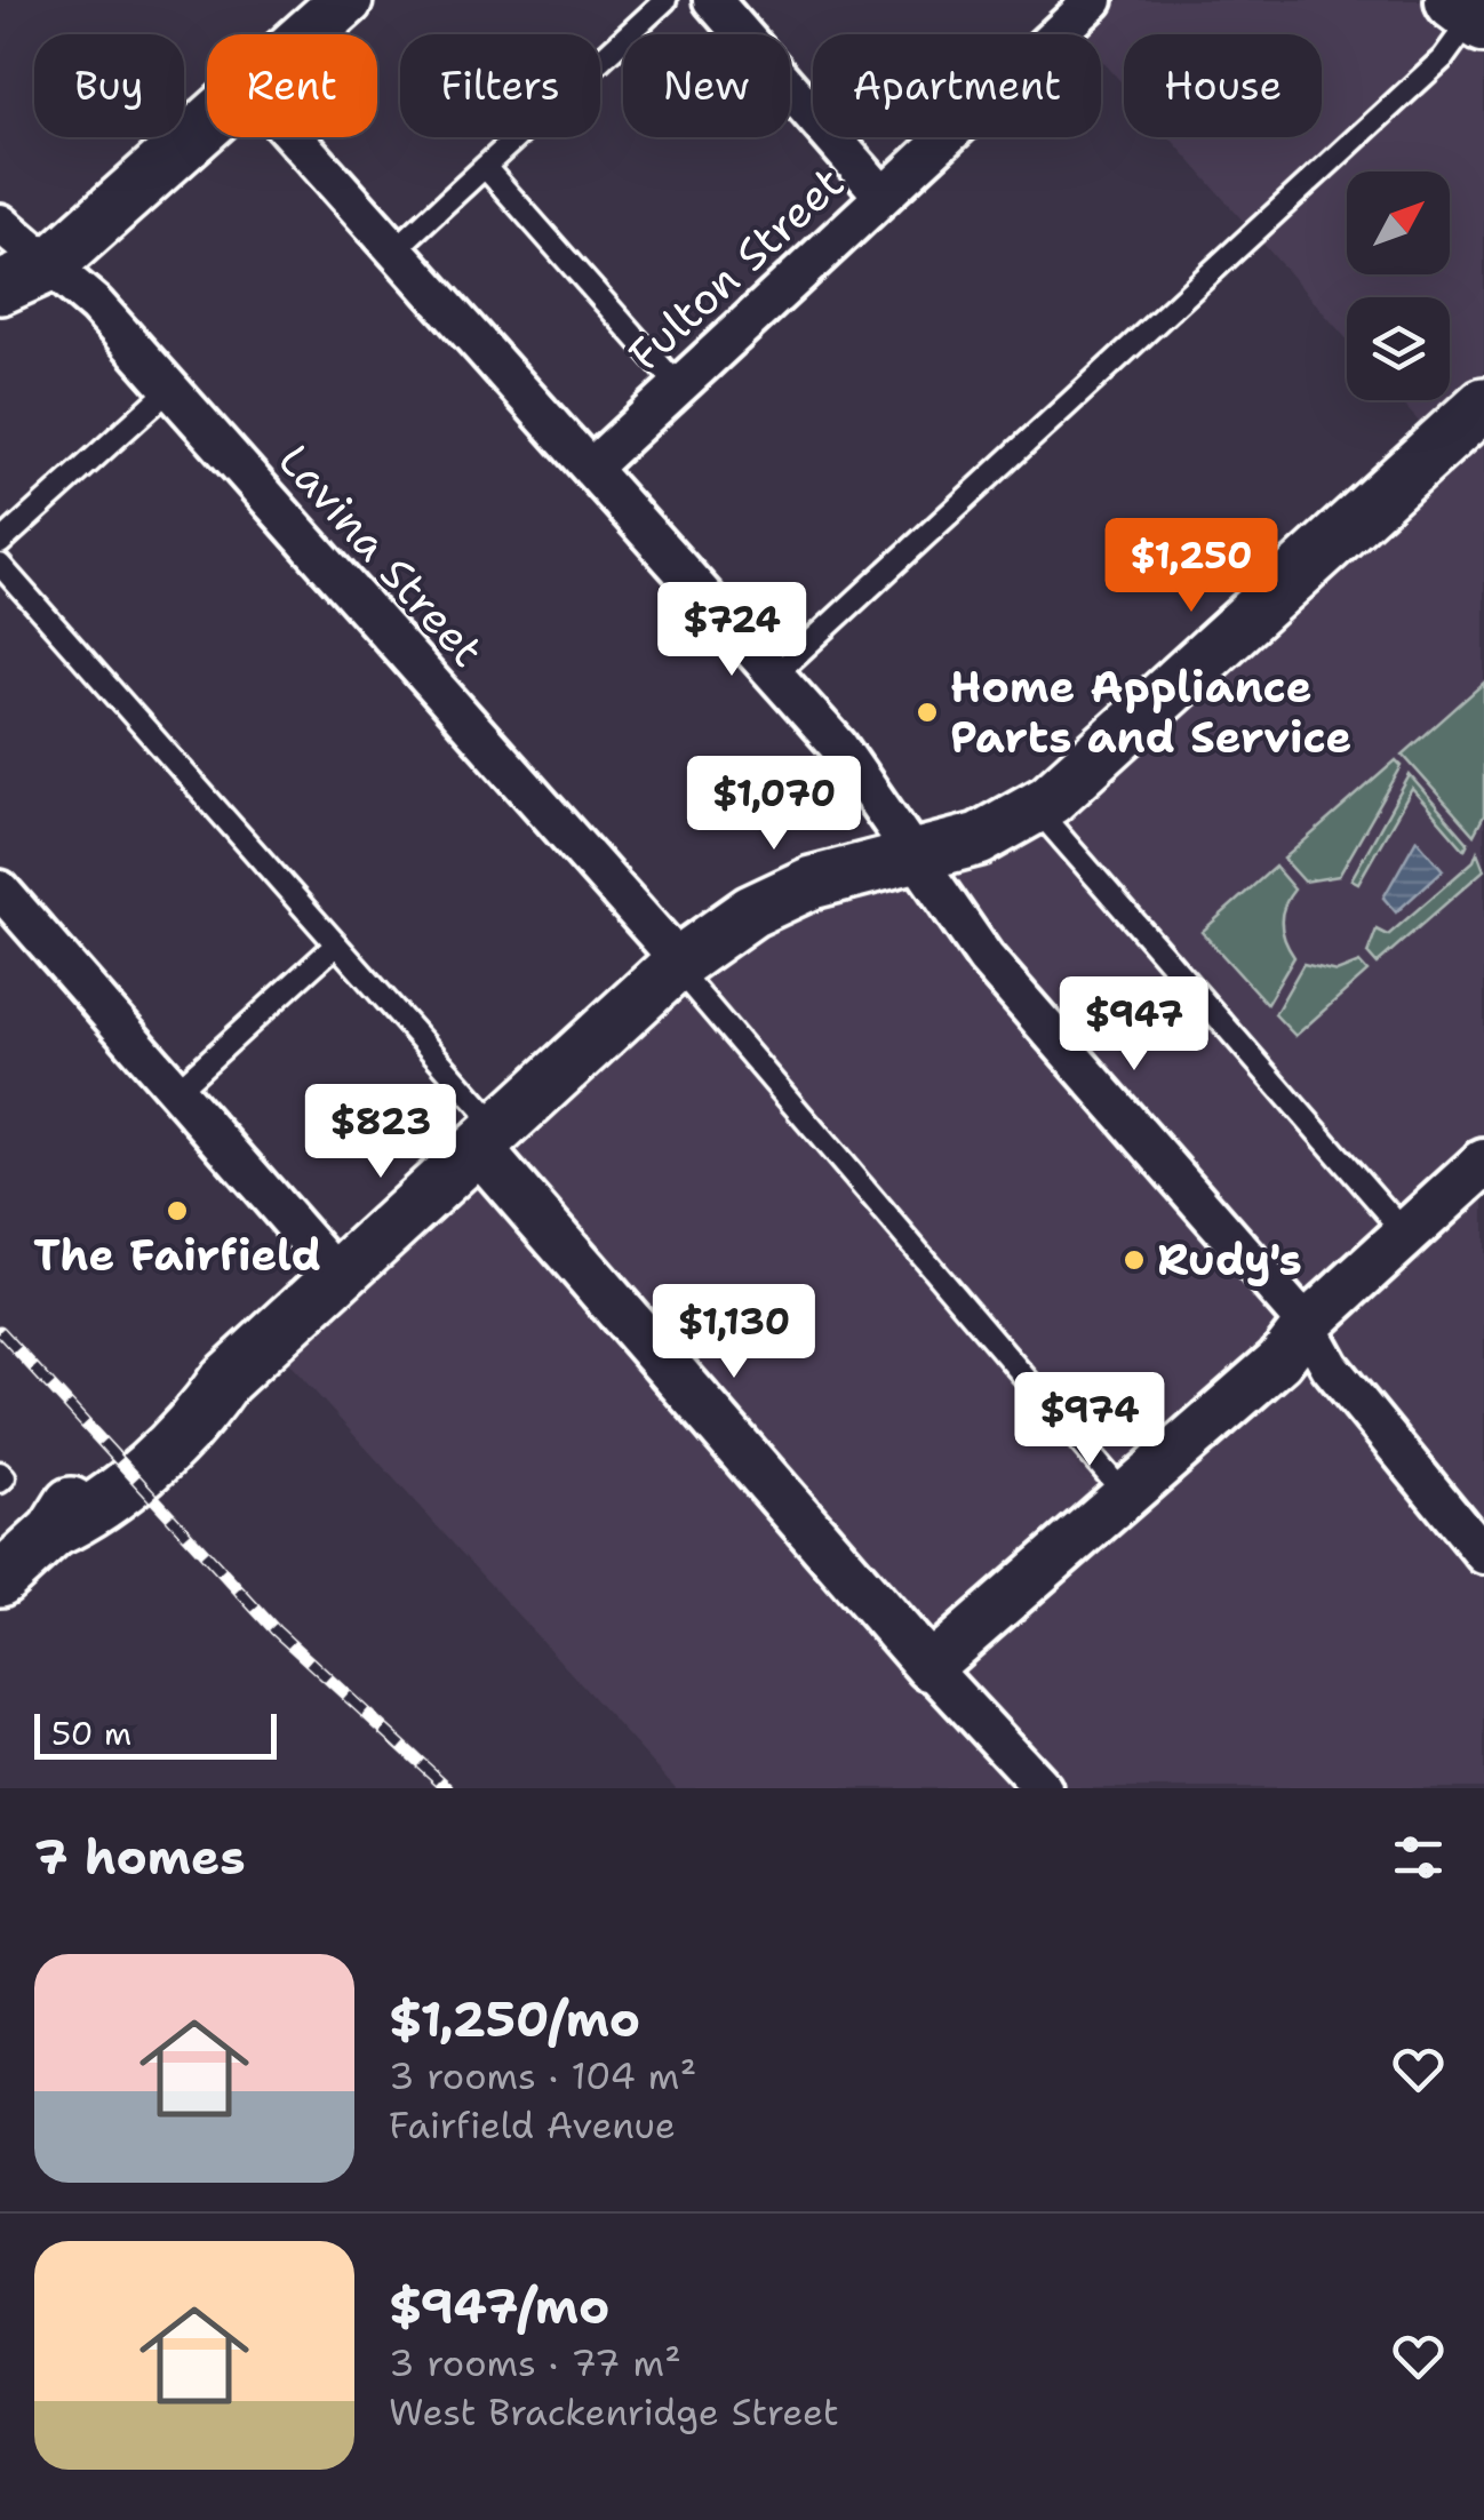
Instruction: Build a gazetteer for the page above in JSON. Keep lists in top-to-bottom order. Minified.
{"streets":{"street":["Fulton Street","Lavina Street"]},"places":["Home Appliance Parts and Service","The Fairfield","Rudy's"],"scale_bar":"50 m","north":"top right","page":{"chip":["Buy","Rent","Filters","New","Apartment","House"],"price":["$1,250","$724","$1,070","$947","$823","$1,130","$974"],"scale":"50 m","heading":"7 homes","list":[{"name":"$1,250/mo","note":"3 rooms · 104 m² · Fairfield Avenue"},{"name":"$947/mo","note":"3 rooms · 77 m² · West Brackenridge Street"}]}}
